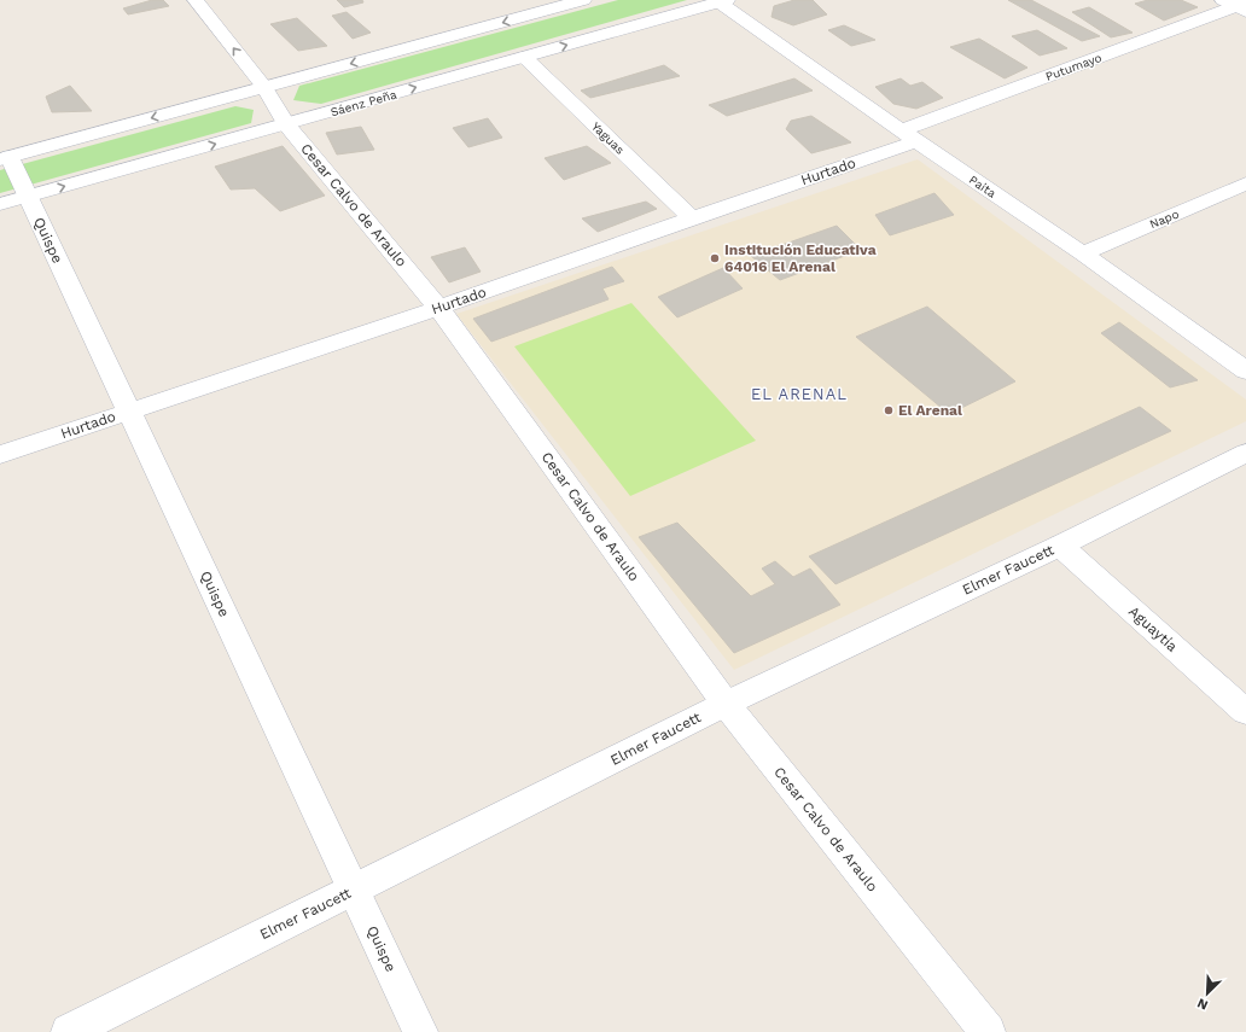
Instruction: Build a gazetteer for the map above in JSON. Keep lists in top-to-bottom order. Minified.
{"streets":{"street":["Putumayo","Sáenz Peña","Yaguas","Hurtado","Paita","Cesar Calvo de Araulo","Napo","Quispe","Elmer Faucett","Aguaytía"]},"crossings":[["Putumayo","Hurtado"],["Putumayo","Paita"],["Sáenz Peña","Yaguas"],["Sáenz Peña","Paita"],["Sáenz Peña","Cesar Calvo de Araulo"],["Sáenz Peña","Quispe"],["Yaguas","Hurtado"],["Hurtado","Paita"],["Hurtado","Cesar Calvo de Araulo"],["Hurtado","Quispe"],["Paita","Napo"],["Cesar Calvo de Araulo","Elmer Faucett"],["Quispe","Elmer Faucett"],["Elmer Faucett","Aguaytía"]],"districts":["EL ARENAL"],"places":["Institución Educativa 64016 El Arenal","El Arenal"],"north":"bottom left"}
